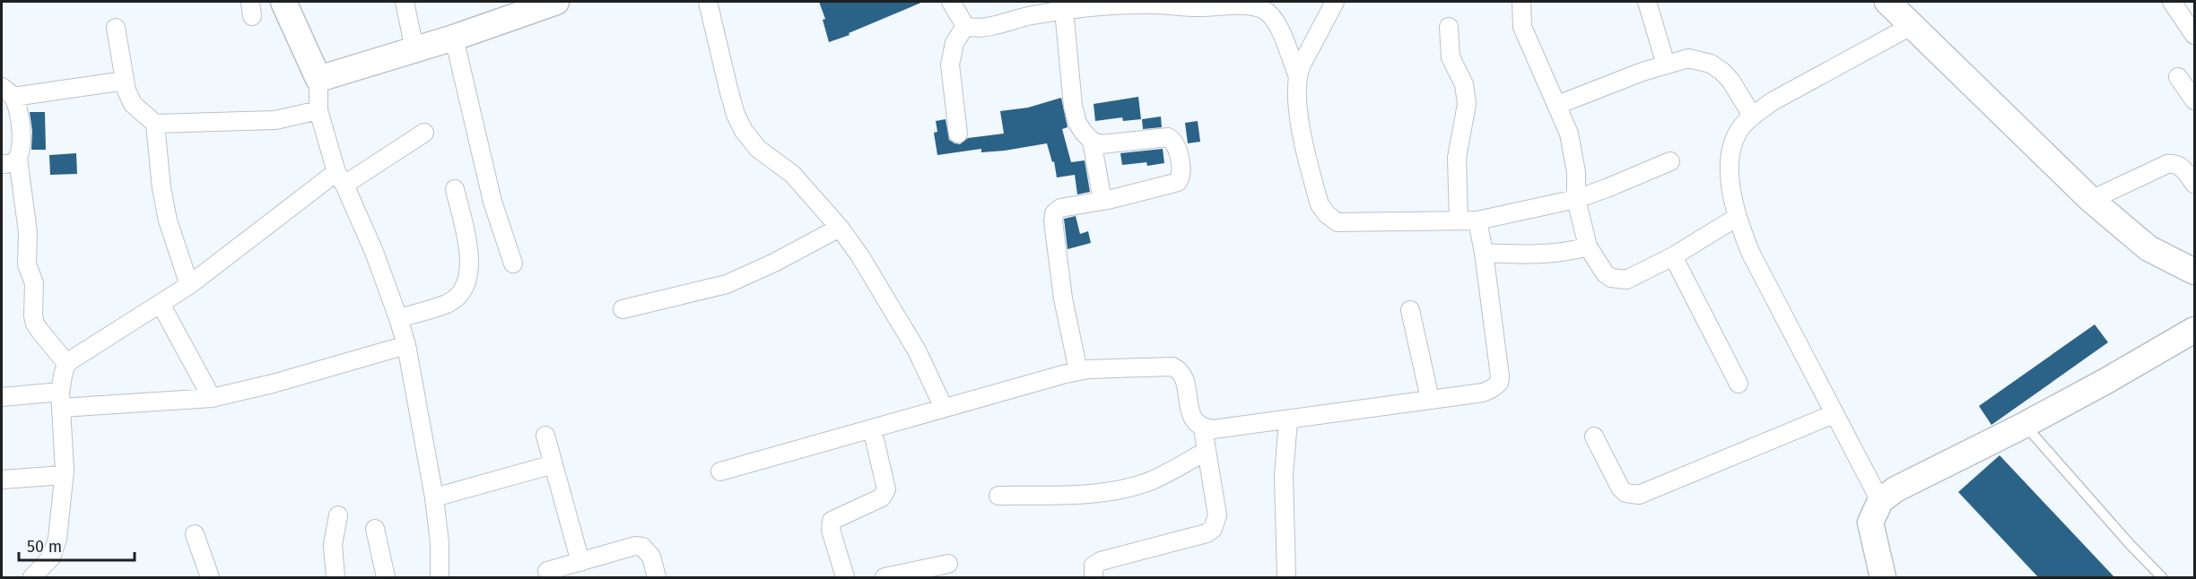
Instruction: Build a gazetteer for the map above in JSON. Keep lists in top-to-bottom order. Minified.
{"scale_bar":"50 m"}
